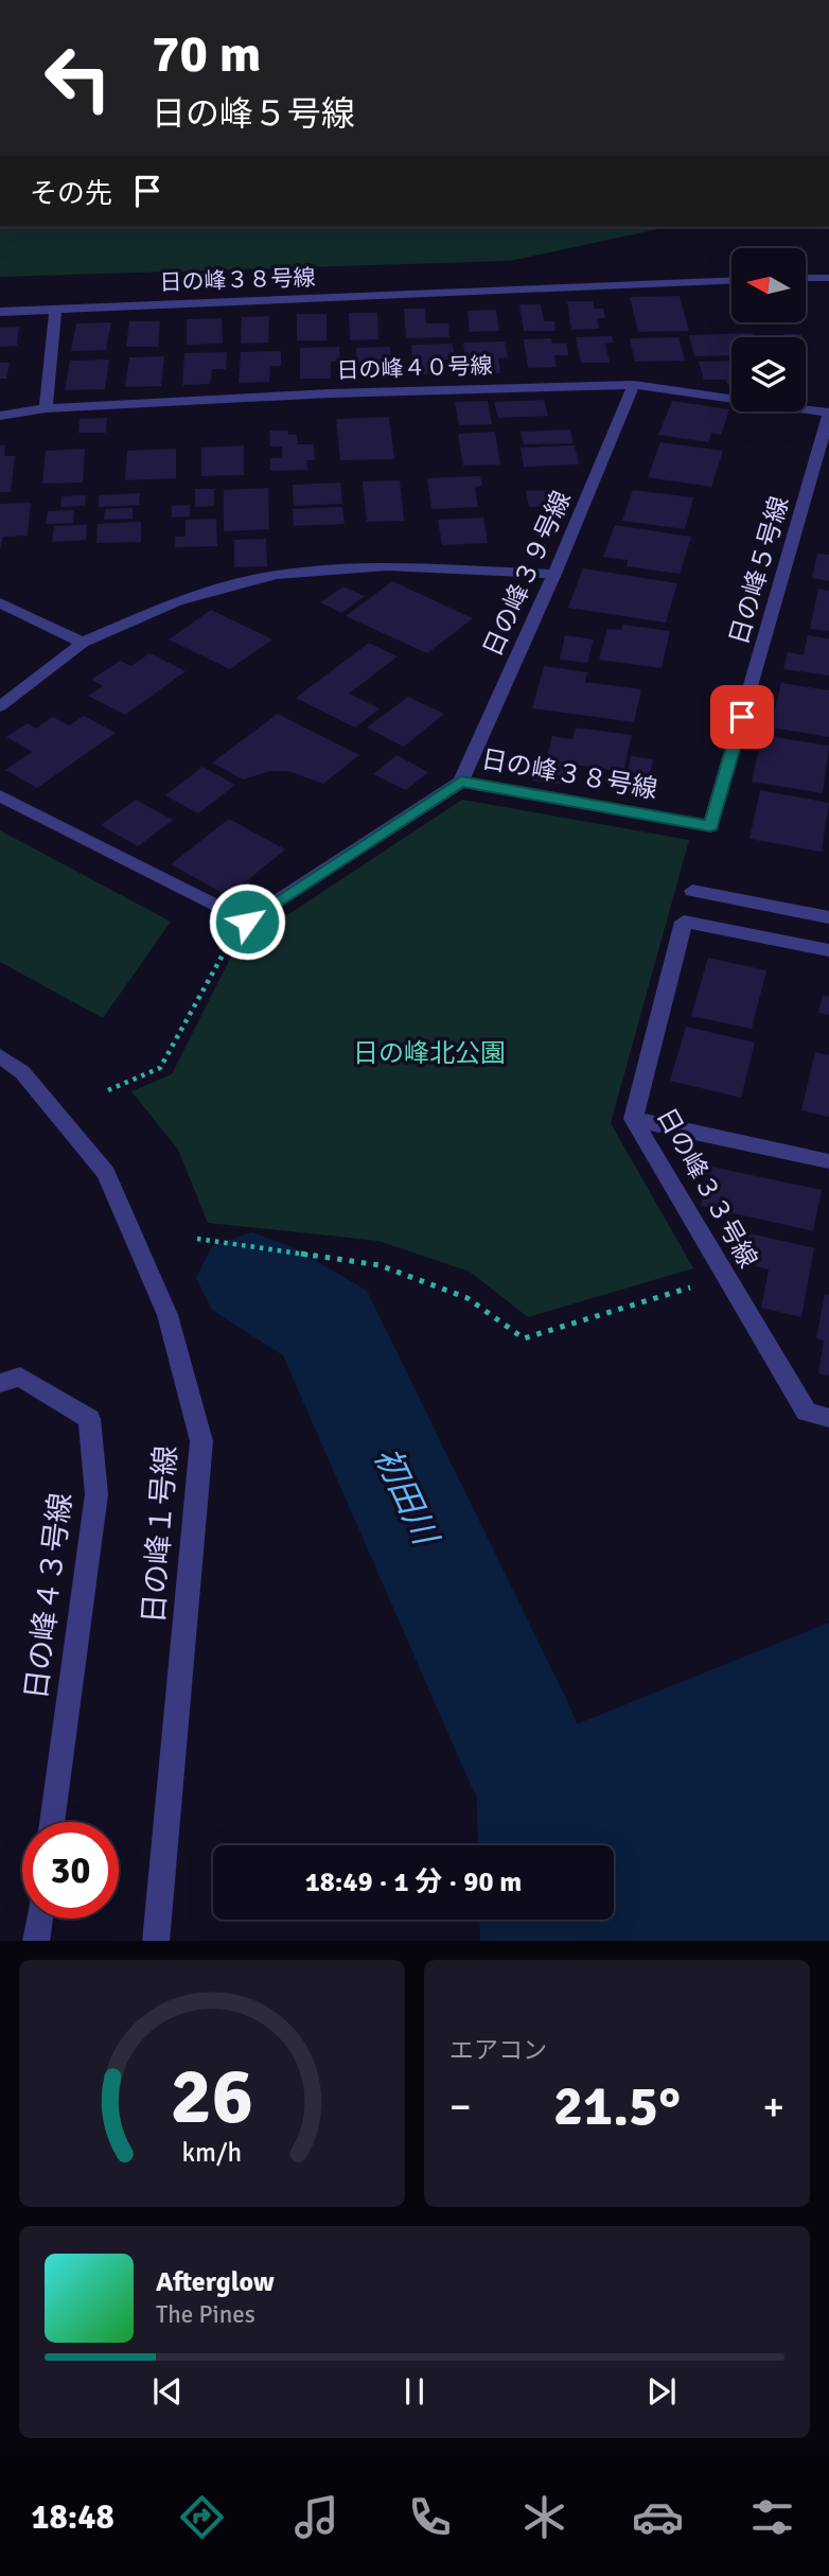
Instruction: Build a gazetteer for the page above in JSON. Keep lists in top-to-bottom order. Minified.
{"streets":{"street":["日の峰３８号線","日の峰４０号線","日の峰５号線","日の峰３９号線","日の峰３３号線","日の峰１号線","日の峰４３号線"]},"crossings":[["日の峰３８号線","日の峰５号線"],["日の峰３８号線","日の峰３９号線"],["日の峰４０号線","日の峰５号線"],["日の峰４０号線","日の峰３９号線"]],"water":["初田川"],"parks":["日の峰北公園"],"north":"left","page":{"turn":["70 m","日の峰５号線"],"then":"その先","limit":"30","trip":"18:49 · 1 分 · 90 m","tile":"エアコン","heat":["−","21.5°","+"],"song":["Afterglow","The Pines"],"tabs":"18:48","gauge":["26","km/h"]}}
